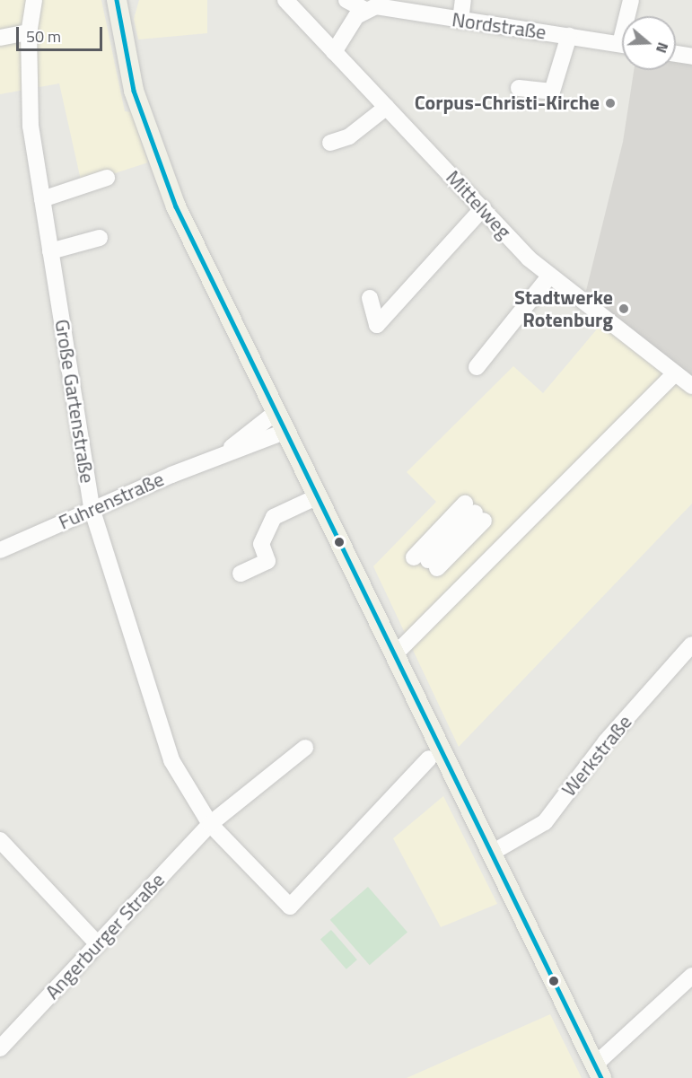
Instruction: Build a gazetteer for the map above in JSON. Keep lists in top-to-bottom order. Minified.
{"streets":{"street":["Nordstraße","Mittelweg","Große Gartenstraße","Fuhrenstraße","Werkstraße","Angerburger Straße"]},"crossings":[["Große Gartenstraße","Fuhrenstraße"],["Große Gartenstraße","Angerburger Straße"]],"places":["Corpus-Christi-Kirche","Stadtwerke Rotenburg"],"scale_bar":"50 m","north":"right"}
